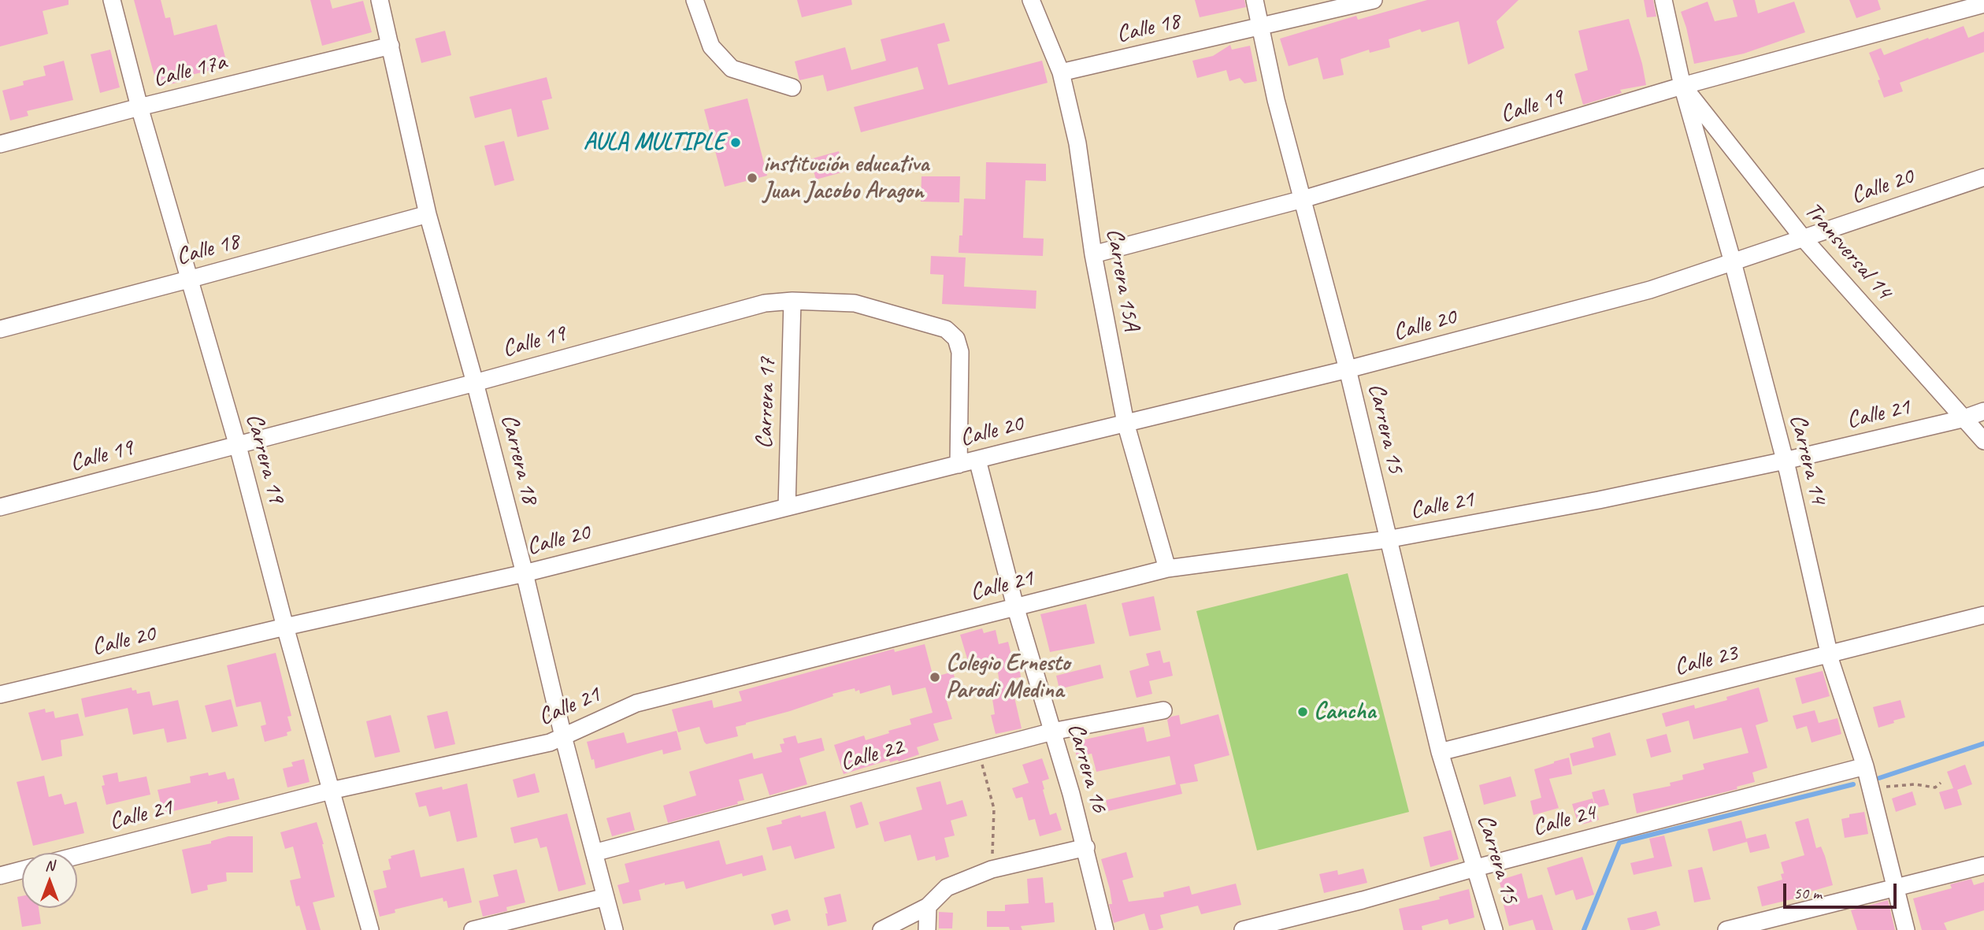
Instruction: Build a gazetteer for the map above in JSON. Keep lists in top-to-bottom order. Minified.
{"streets":{"street":["Calle 18","Calle 17a","Calle 19","Calle 20","Transversal 14","Carrera 15A","Carrera 17","Calle 21","Carrera 15","Carrera 19","Carrera 18","Carrera 14","Calle 23","Calle 22","Carrera 16","Calle 24"]},"crossings":[["Calle 18","Carrera 15A"],["Calle 18","Carrera 15"],["Calle 18","Carrera 19"],["Calle 18","Carrera 18"],["Calle 17a","Carrera 19"],["Calle 17a","Carrera 18"],["Calle 19","Calle 20"],["Calle 19","Transversal 14"],["Calle 19","Carrera 15A"],["Calle 19","Carrera 17"],["Calle 19","Carrera 15"],["Calle 19","Carrera 19"],["Calle 19","Carrera 18"],["Calle 19","Carrera 14"],["Calle 20","Transversal 14"],["Calle 20","Carrera 15A"],["Calle 20","Carrera 17"],["Calle 20","Carrera 15"],["Calle 20","Carrera 19"],["Calle 20","Carrera 18"],["Calle 20","Carrera 14"],["Calle 20","Carrera 16"],["Transversal 14","Calle 21"],["Transversal 14","Carrera 14"],["Carrera 15A","Calle 21"],["Calle 21","Carrera 15"],["Calle 21","Carrera 19"],["Calle 21","Carrera 18"],["Calle 21","Carrera 14"],["Calle 21","Carrera 16"],["Carrera 15","Calle 23"],["Carrera 15","Calle 24"],["Carrera 18","Calle 22"],["Carrera 14","Calle 23"],["Carrera 14","Calle 24"],["Calle 22","Carrera 16"]],"places":["AULA MULTIPLE","institución educativa Juan Jacobo Aragon","Colegio Ernesto Parodi Medina","Cancha"],"scale_bar":"50 m","north":"top"}
